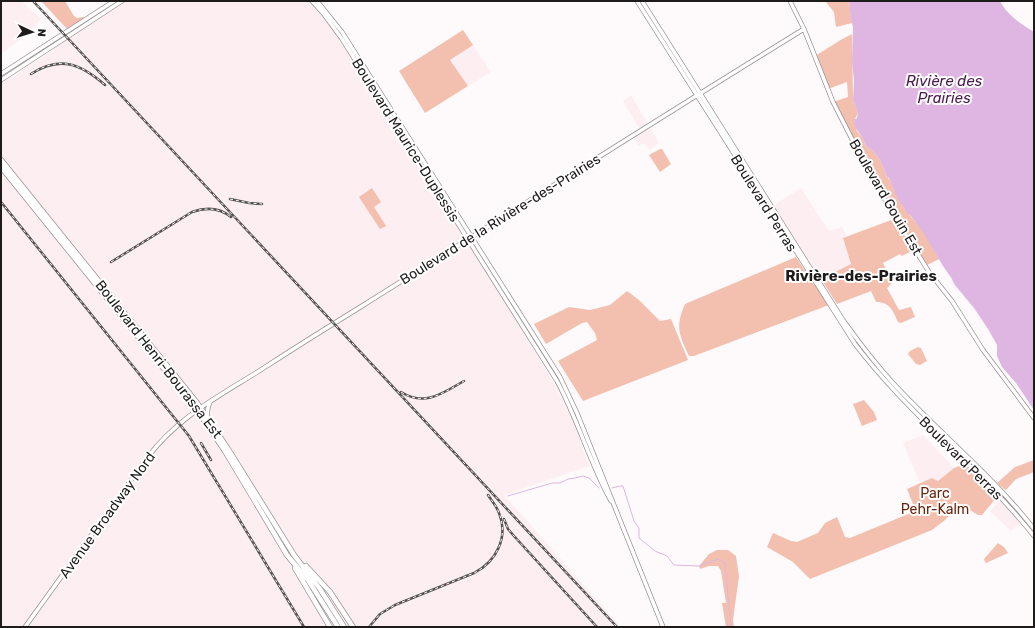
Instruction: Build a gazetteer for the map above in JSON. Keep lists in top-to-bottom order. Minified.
{"streets":{"main road":["Boulevard Henri-Bourassa Est"],"street":["Boulevard Maurice-Duplessis","Boulevard Gouin Est","Boulevard Perras","Boulevard de la Rivière-des-Prairies","Avenue Broadway Nord"]},"crossings":[["Boulevard Maurice-Duplessis","Boulevard de la Rivière-des-Prairies"],["Boulevard Gouin Est","Boulevard de la Rivière-des-Prairies"],["Boulevard Perras","Boulevard de la Rivière-des-Prairies"],["Boulevard de la Rivière-des-Prairies","Boulevard Henri-Bourassa Est"],["Boulevard de la Rivière-des-Prairies","Avenue Broadway Nord"],["Boulevard Henri-Bourassa Est","Avenue Broadway Nord"]],"districts":["Rivière-des-Prairies"],"water":["Rivière des Prairies"],"parks":["Parc Pehr-Kalm"],"north":"right"}
